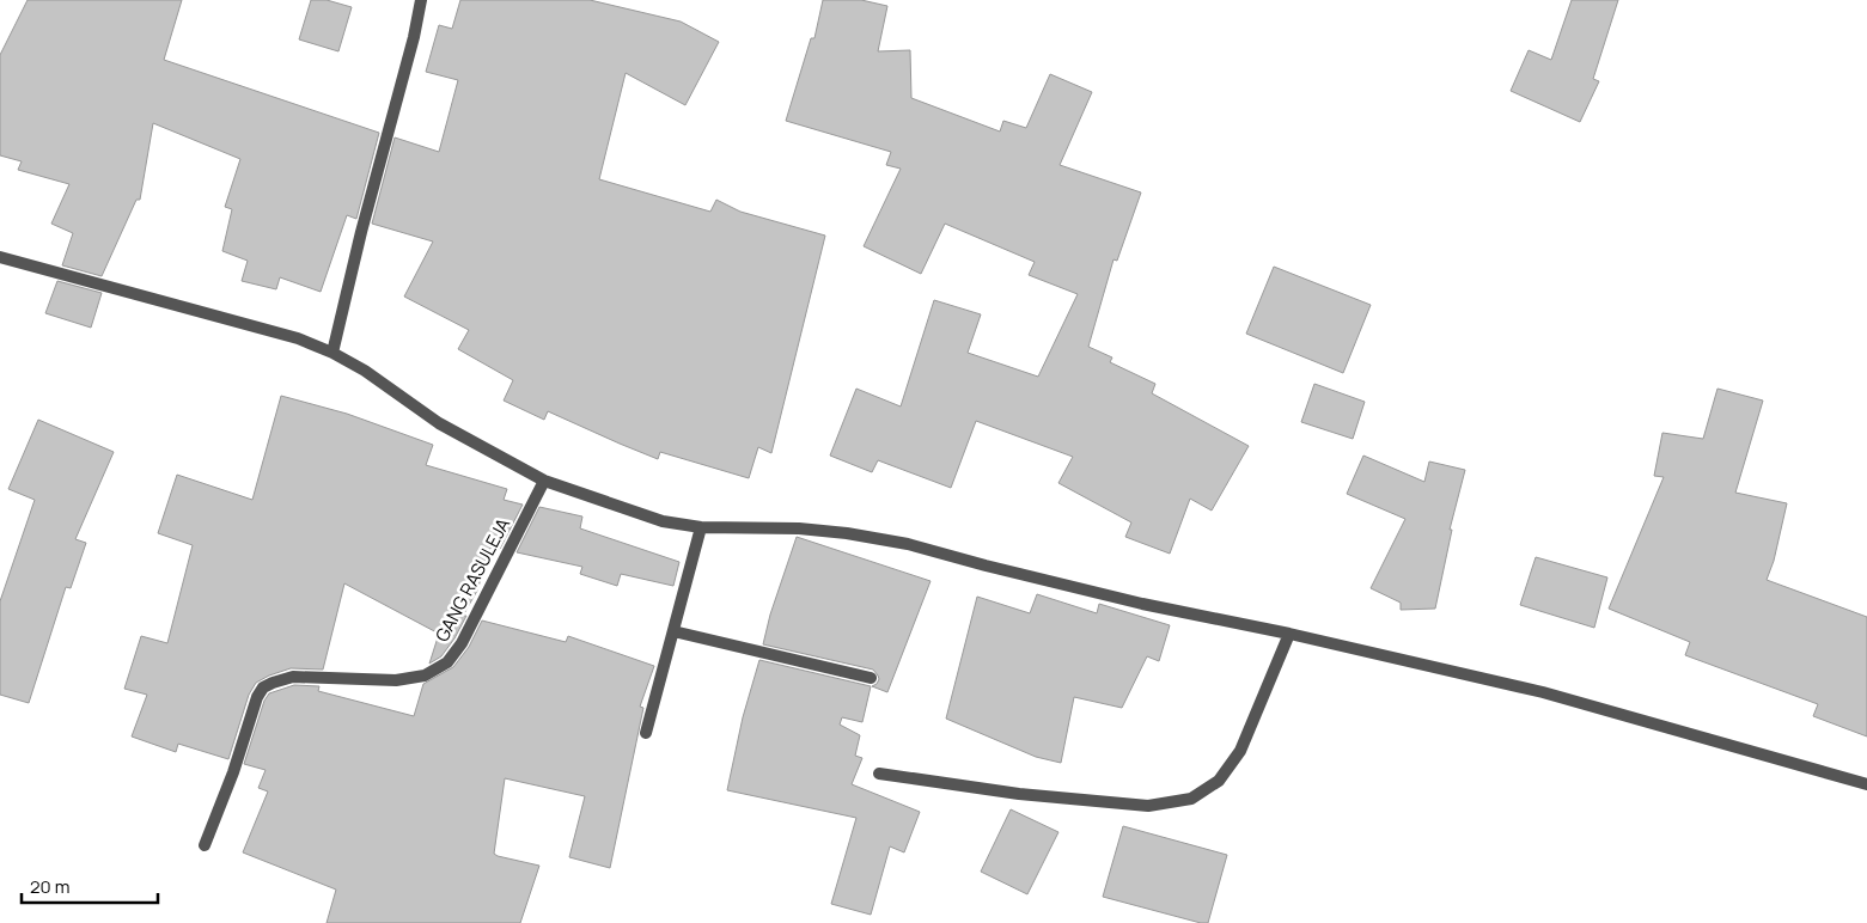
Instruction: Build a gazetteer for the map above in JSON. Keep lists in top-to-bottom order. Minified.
{"streets":{"street":["GANG RASULEJA"]},"scale_bar":"20 m"}
